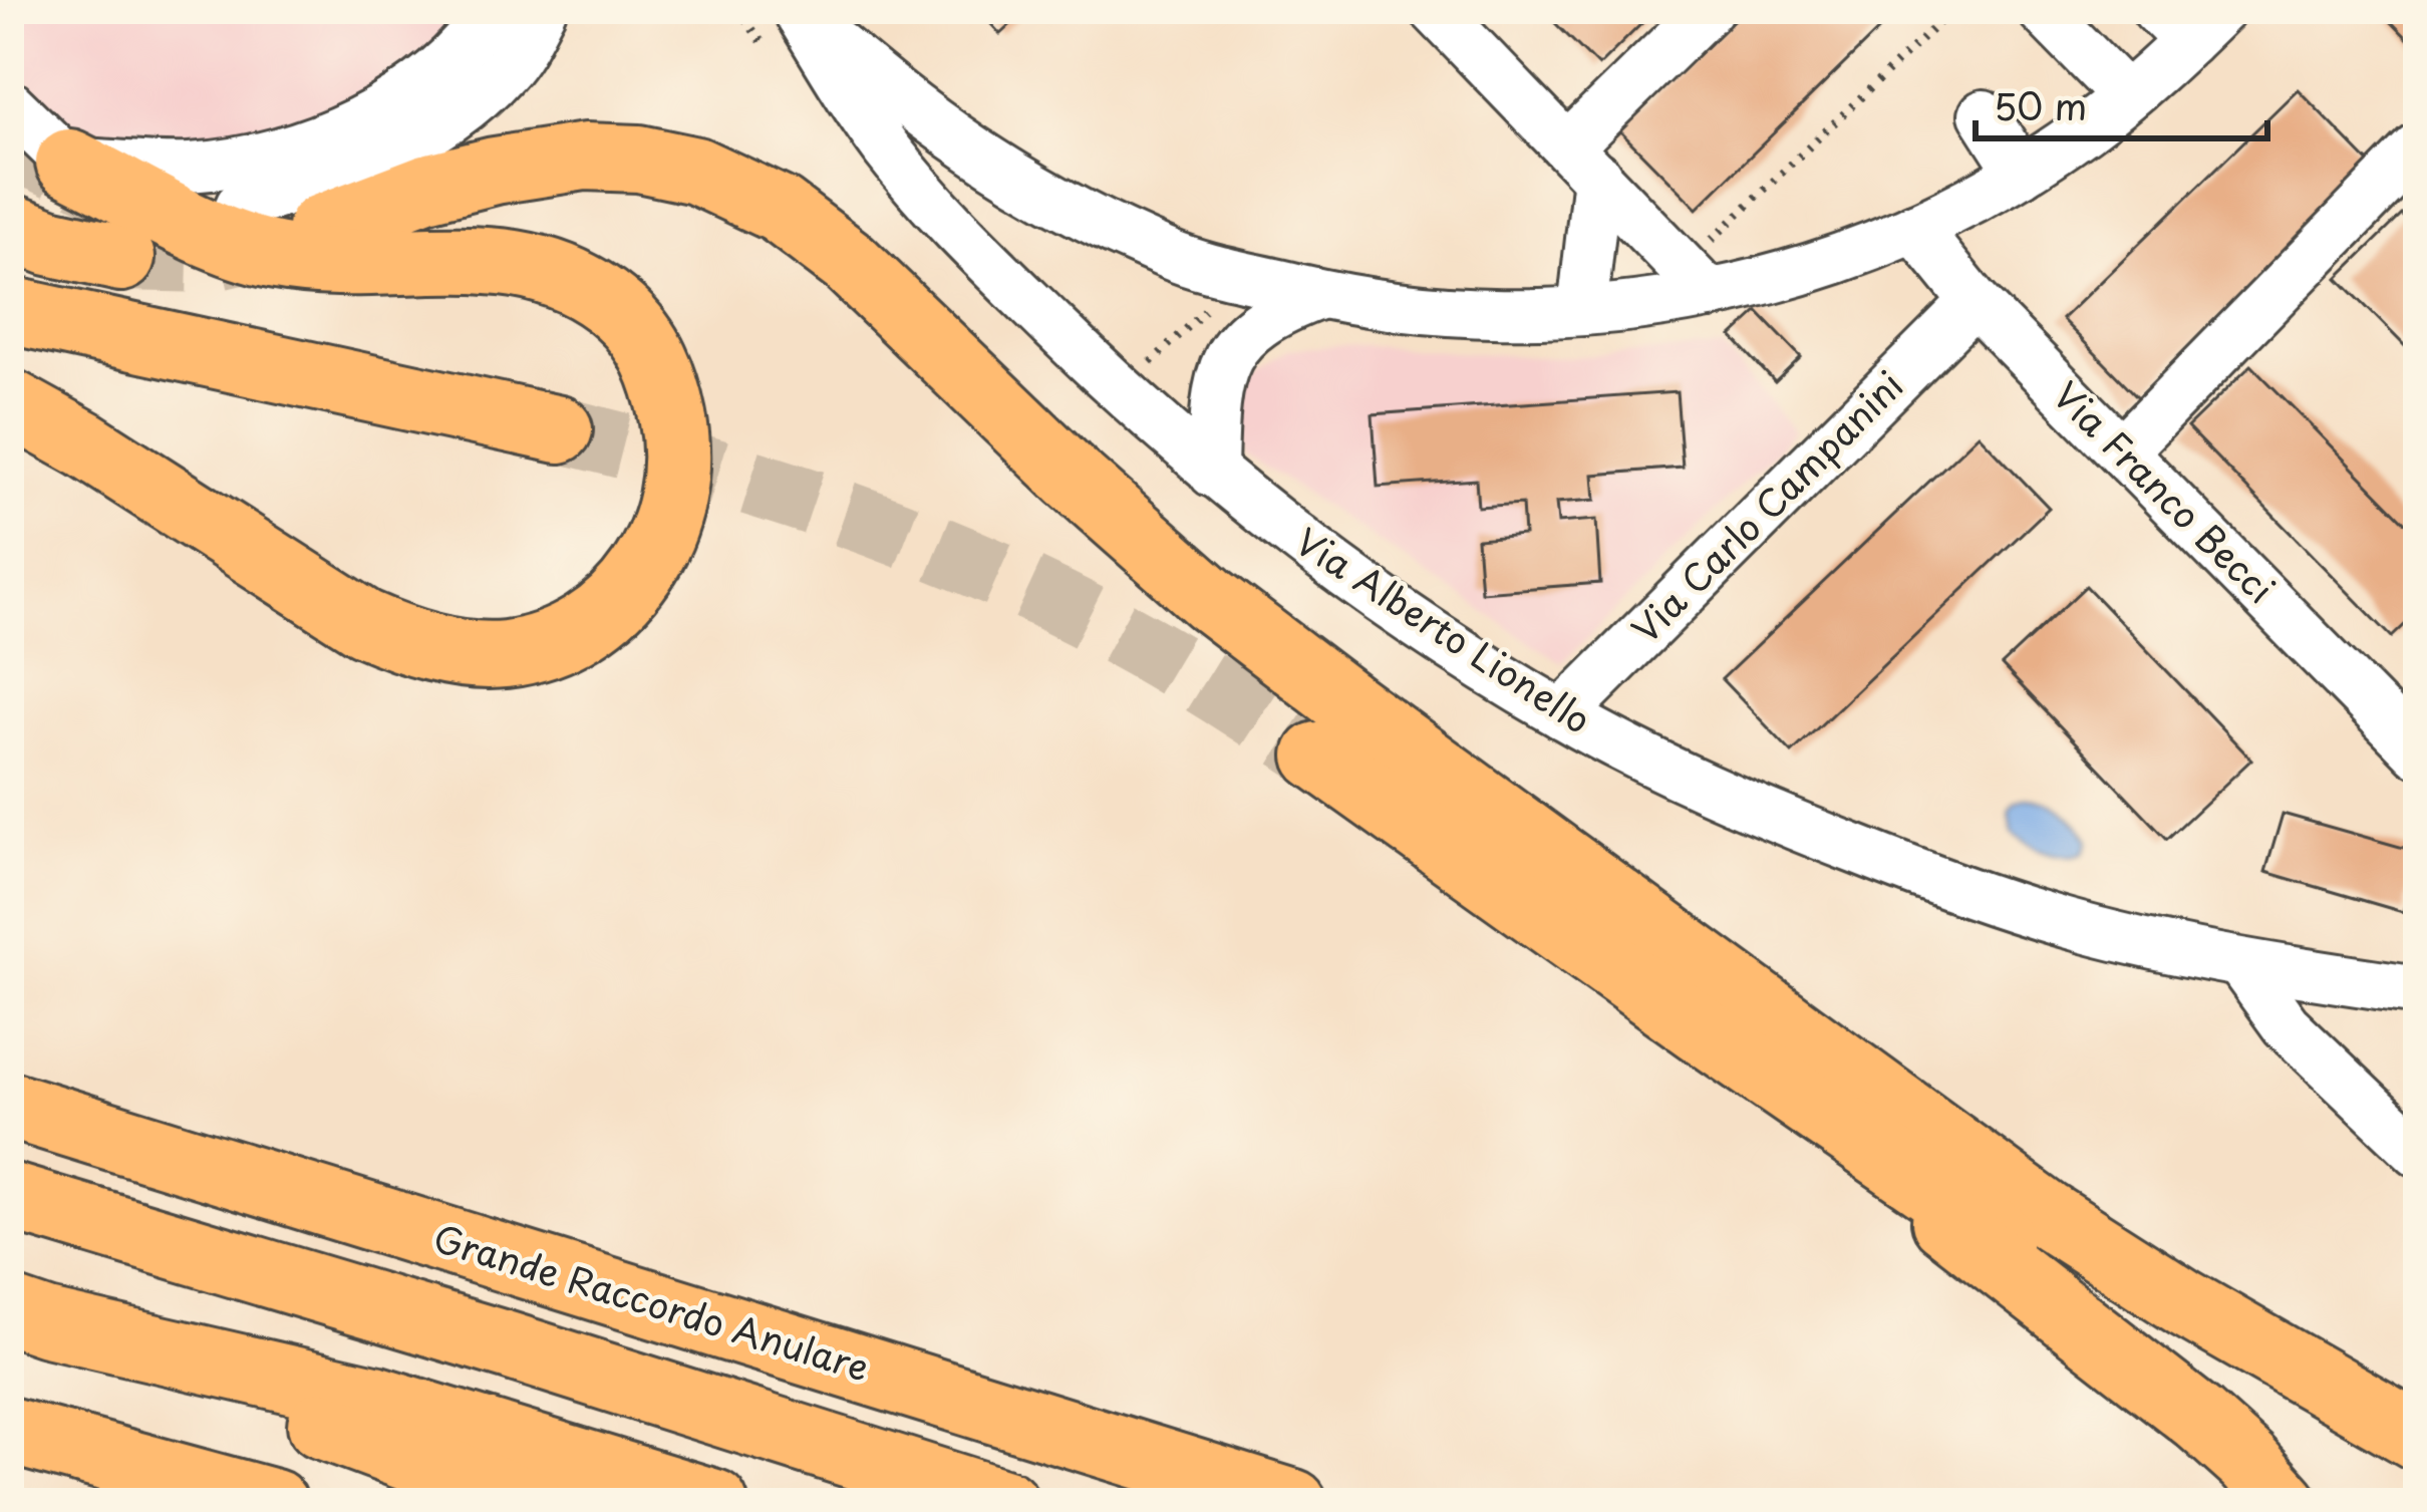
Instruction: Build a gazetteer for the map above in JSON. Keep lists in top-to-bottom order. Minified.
{"streets":{"highway":["Grande Raccordo Anulare"],"street":["Via Franco Becci","Via Carlo Campanini","Via Alberto Lionello"]},"crossings":[["Via Franco Becci","Via Carlo Campanini"],["Via Carlo Campanini","Via Alberto Lionello"]],"scale_bar":"50 m"}
